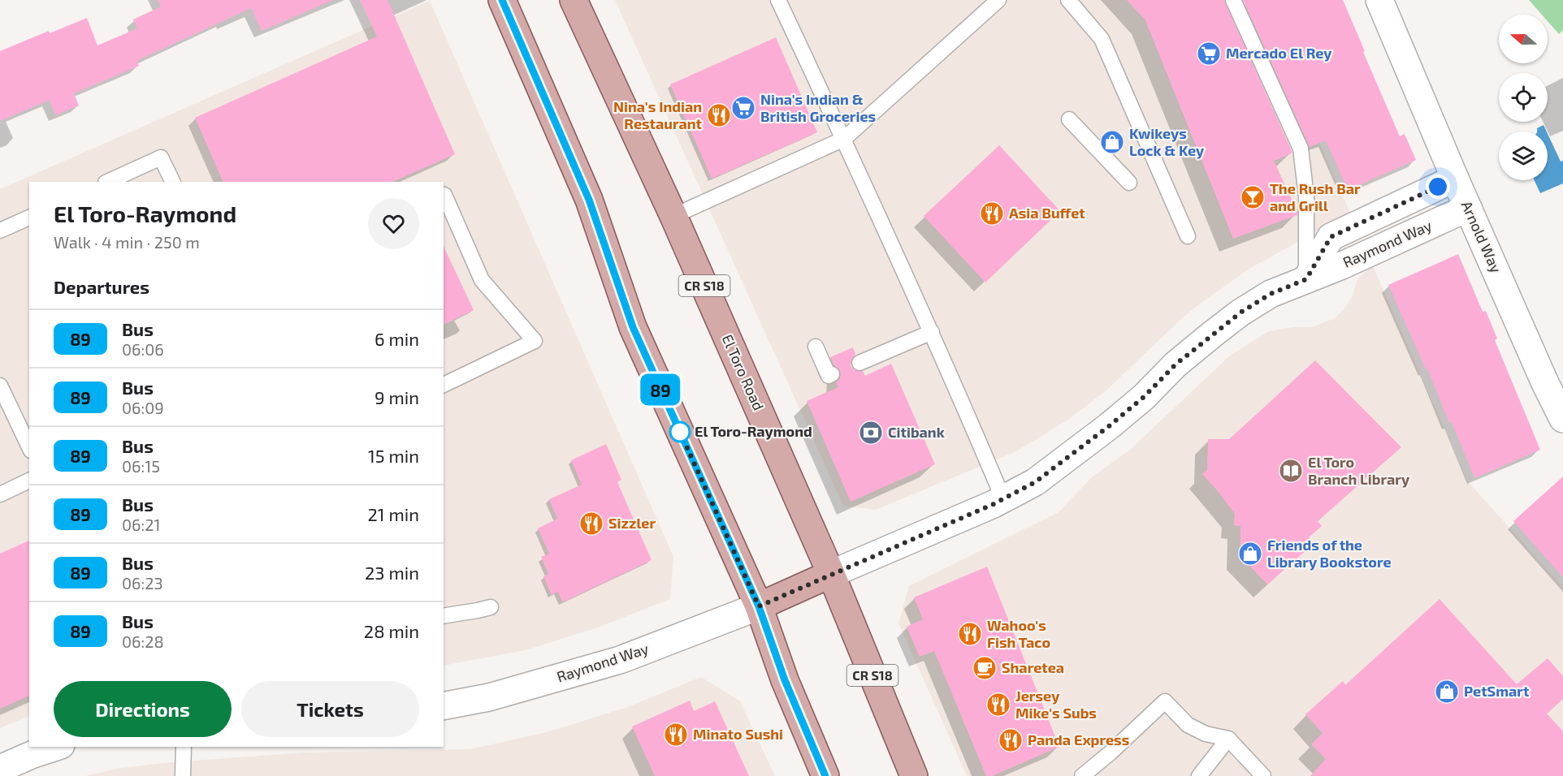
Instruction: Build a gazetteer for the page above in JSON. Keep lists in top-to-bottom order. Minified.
{"streets":{"main road":["CR S18","El Toro Road"],"street":["Arnold Way","Raymond Way"]},"crossings":[["Arnold Way","Raymond Way"],["Raymond Way","El Toro Road"]],"places":{"supermarket":["Mercado El Rey","Nina's Indian & British Groceries"],"restaurant":["Nina's Indian Restaurant","Asia Buffet","Sizzler","Wahoo's Fish Taco","Jersey Mike's Subs","Minato Sushi","Panda Express"],"shop":["Kwikeys Lock & Key","Friends of the Library Bookstore","PetSmart"],"bar":["The Rush Bar and Grill"],"other":["El Toro-Raymond"],"bank":["Citibank"],"library":["El Toro Branch Library"],"cafe":["Sharetea"]},"lines":["bus line 89"],"north":"left","page":{"on_map":"89","heading":[["El Toro-Raymond","Walk · 4 min · 250 m"],"Departures"],"list":[{"mark":"89","name":"Bus","note":"06:06","value":"6 min"},{"mark":"89","name":"Bus","note":"06:09","value":"9 min"},{"mark":"89","name":"Bus","note":"06:15","value":"15 min"},{"mark":"89","name":"Bus","note":"06:21","value":"21 min"},{"mark":"89","name":"Bus","note":"06:23","value":"23 min"},{"mark":"89","name":"Bus","note":"06:28","value":"28 min"}],"buttons":["Directions","Tickets"]}}
